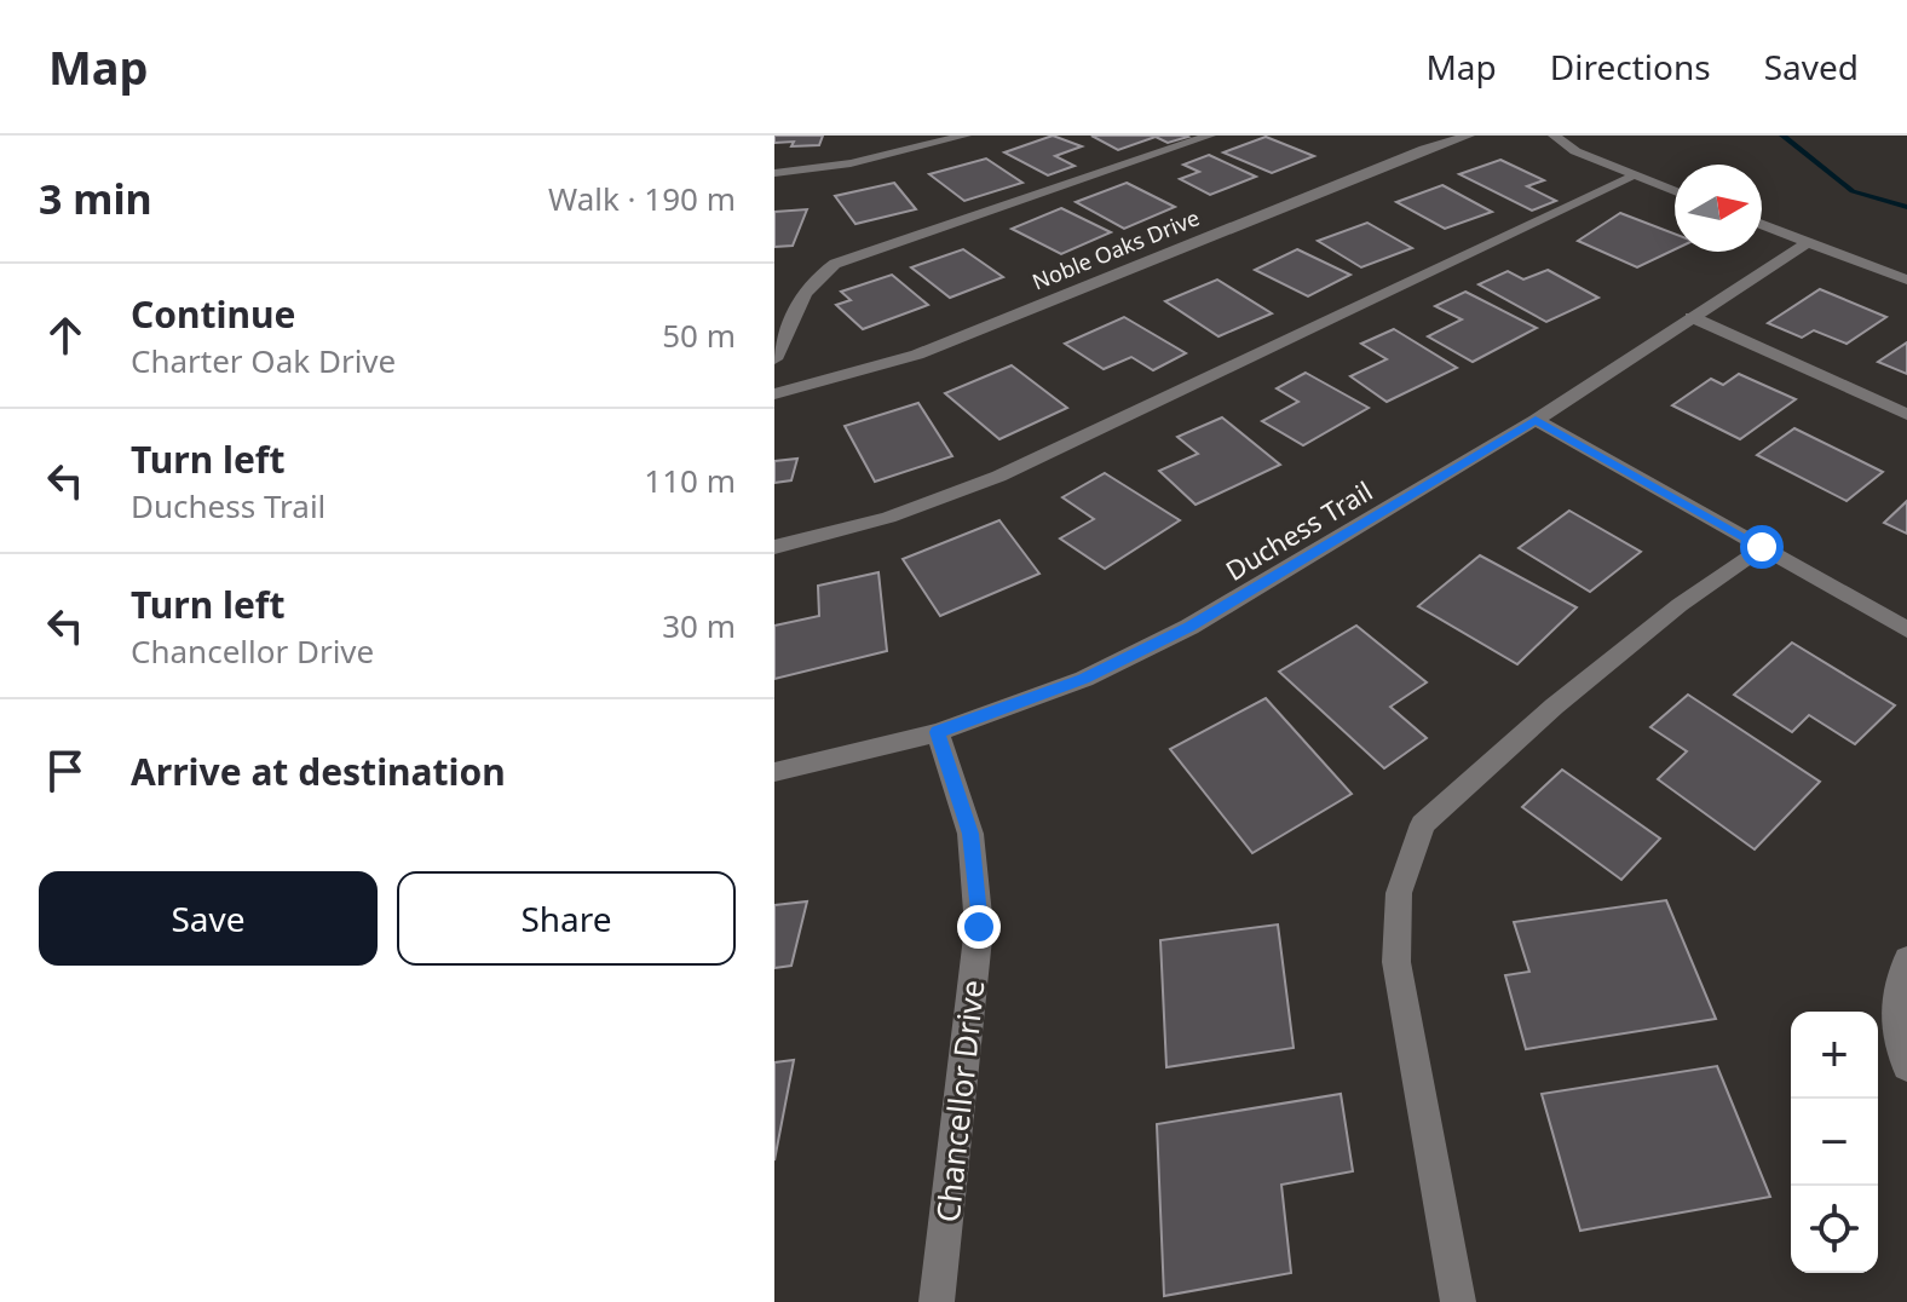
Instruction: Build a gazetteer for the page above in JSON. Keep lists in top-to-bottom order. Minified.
{"streets":{"street":["Noble Oaks Drive","Duchess Trail","Chancellor Drive"]},"crossings":[["Duchess Trail","Chancellor Drive"]],"north":"right","page":{"header":"Map","nav":["Map","Directions","Saved"],"heading":["3 min","Walk · 190 m"],"list":[["Continue","Charter Oak Drive","50 m"],["Turn left","Duchess Trail","110 m"],["Turn left","Chancellor Drive","30 m"],"Arrive at destination"],"buttons":["Save","Share"],"map_buttons":["+","−"]}}
